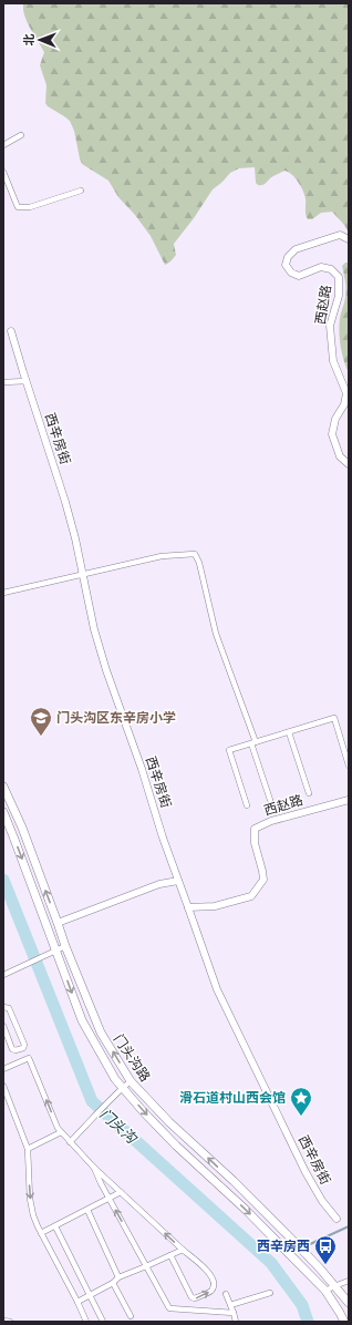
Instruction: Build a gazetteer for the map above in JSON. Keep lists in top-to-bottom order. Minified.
{"streets":{"main road":["门头沟路"],"street":["西赵路","西辛房街"]},"crossings":[["西赵路","西辛房街"]],"water":["门头沟"],"places":{"school or university":["门头沟区东辛房小学"],"place":["滑石道村山西会馆"],"bus stop":["西辛房西"]},"north":"left"}
